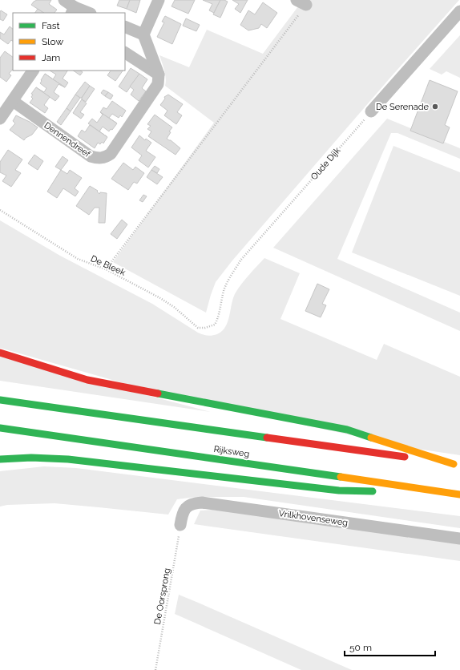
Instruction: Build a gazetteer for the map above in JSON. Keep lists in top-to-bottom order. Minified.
{"streets":{"highway":["Rijksweg"],"street":["Dennendreef","Vrilkhovenseweg"],"path":["Oude Dijk","De Bleek","De Oorsprong"]},"crossings":[["Oude Dijk","De Bleek"],["Vrilkhovenseweg","De Oorsprong"]],"places":["De Serenade"],"legend":["Fast","Slow","Jam"],"scale_bar":"50 m"}
